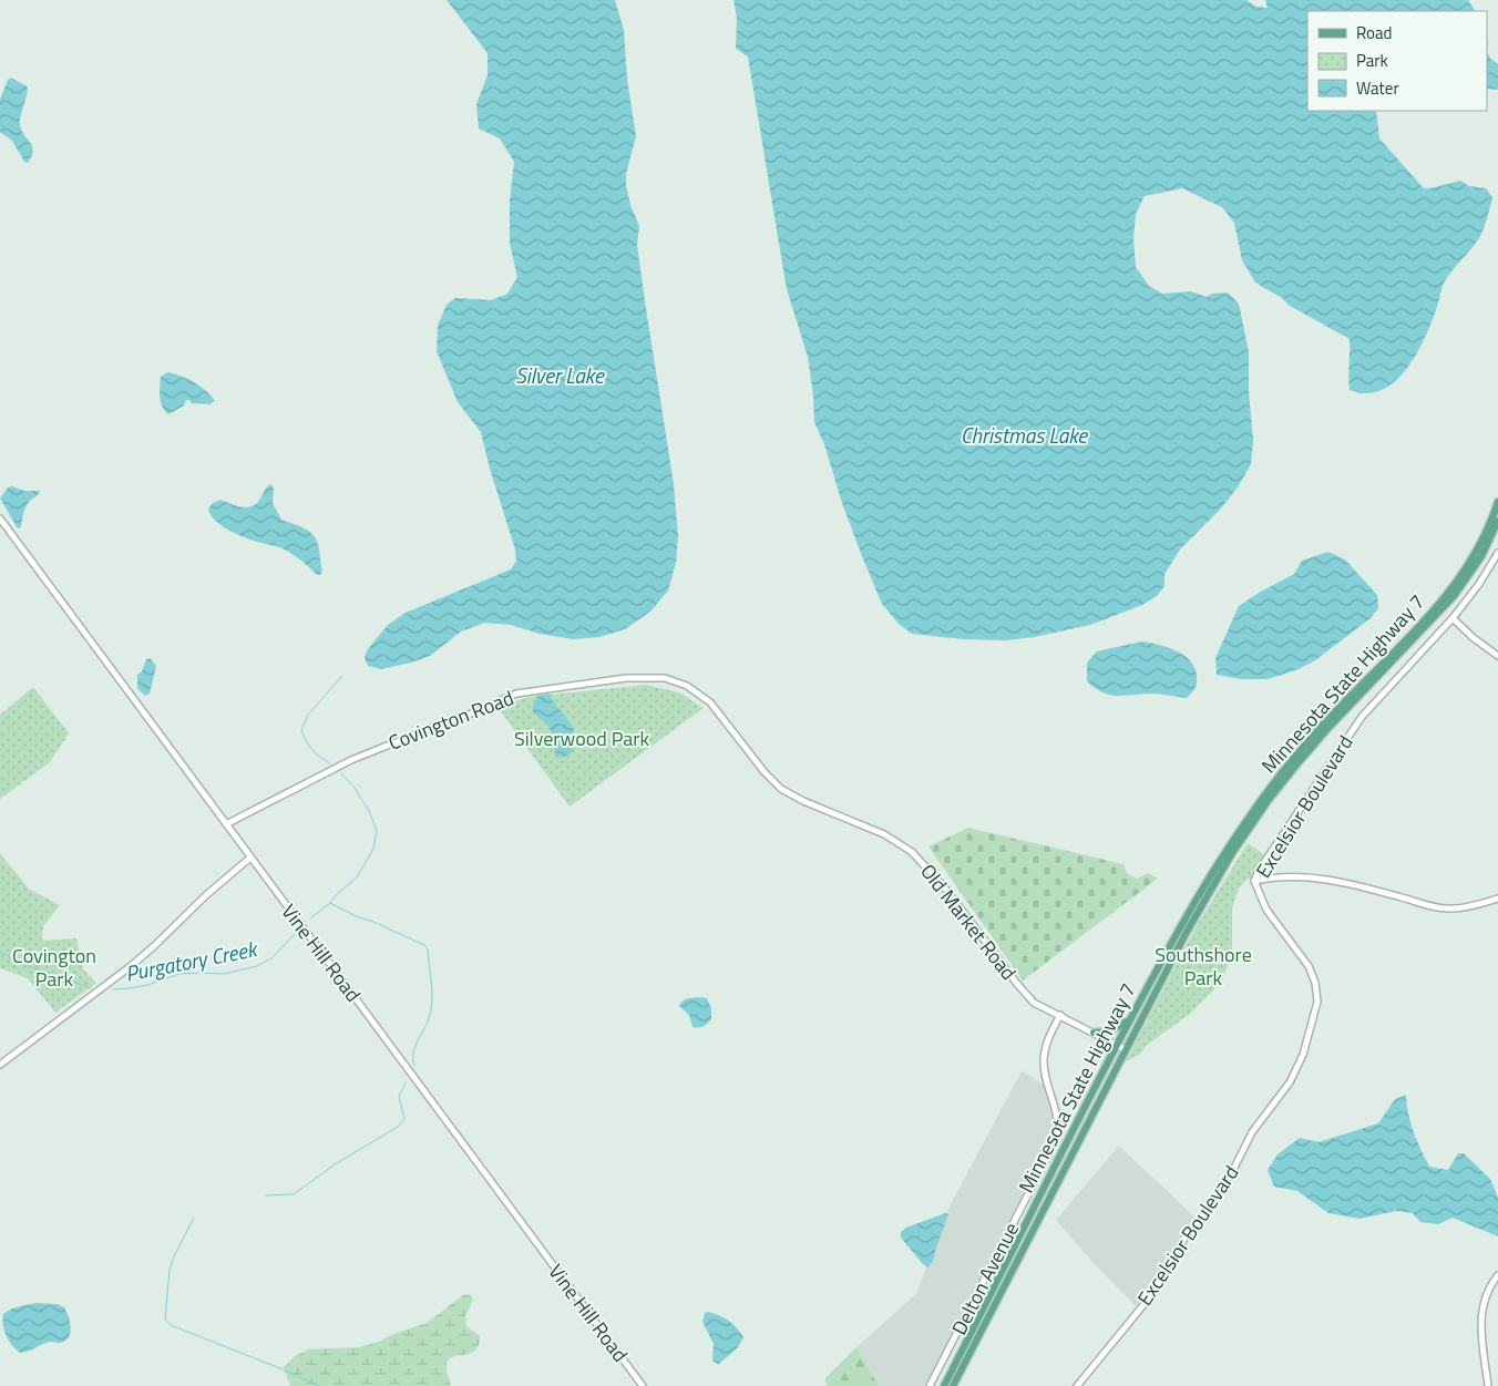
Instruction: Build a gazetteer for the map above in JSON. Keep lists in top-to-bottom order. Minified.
{"streets":{"main road":["Minnesota State Highway 7"],"street":["Covington Road","Excelsior Boulevard","Old Market Road","Vine Hill Road","Delton Avenue"]},"crossings":[["Minnesota State Highway 7","Old Market Road"],["Covington Road","Old Market Road"],["Covington Road","Vine Hill Road"],["Old Market Road","Delton Avenue"]],"water":["Silver Lake","Christmas Lake","Purgatory Creek"],"parks":["Silverwood Park","Southshore Park","Covington Park"],"legend":["Road","Park","Water"]}
